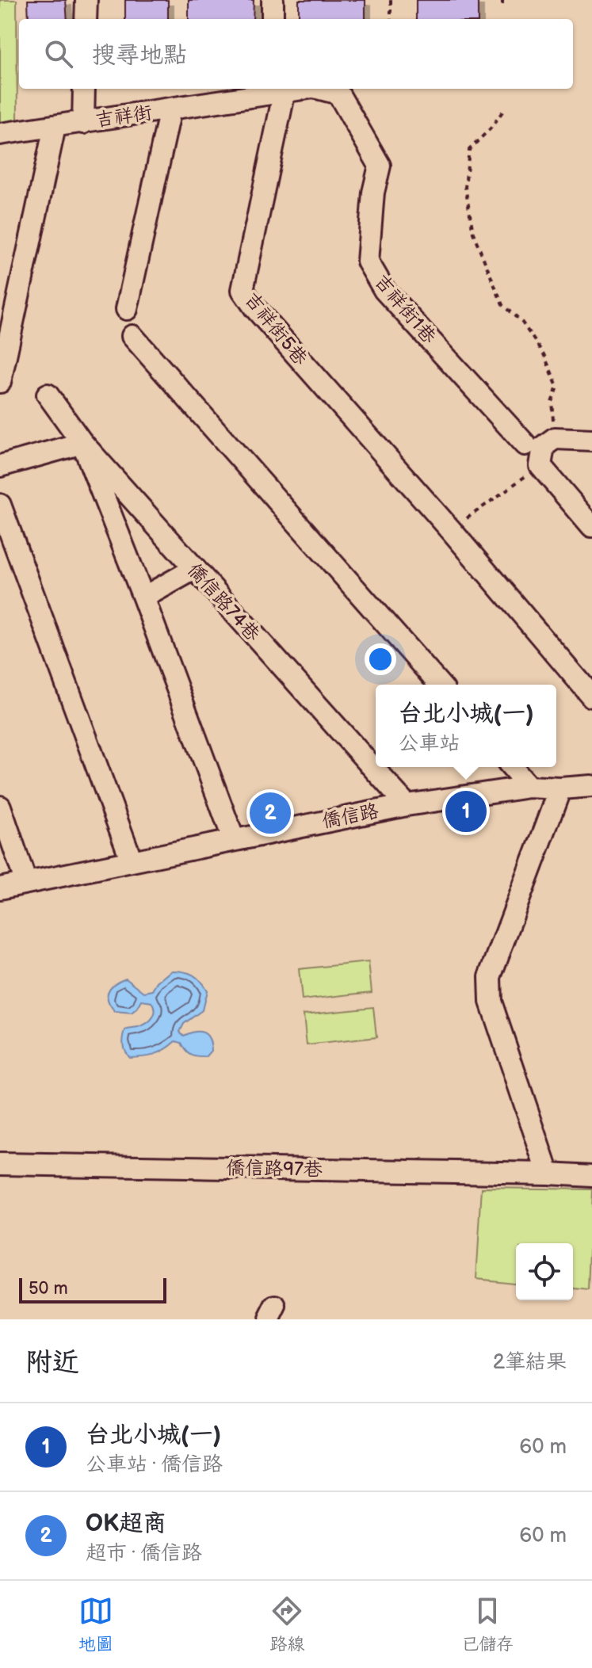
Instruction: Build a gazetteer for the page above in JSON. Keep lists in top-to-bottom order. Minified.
{"streets":{"street":["吉祥街","吉祥街1巷","吉祥街5巷","僑信路74巷","僑信路","僑信路97巷"]},"crossings":[["吉祥街","吉祥街1巷"],["吉祥街","吉祥街5巷"],["吉祥街1巷","吉祥街5巷"],["僑信路74巷","僑信路"]],"scale_bar":"50 m","page":{"search":"搜尋地點","popup":["台北小城(一)","公車站"],"pins":["1","2"],"scale":"50 m","heading":["附近","2筆結果"],"list":[{"mark":"1","name":"台北小城(一)","note":"公車站 · 僑信路","value":"60 m"},{"mark":"2","name":"OK超商","note":"超市 · 僑信路","value":"60 m"}],"nav":["地圖","路線","已儲存"]}}
